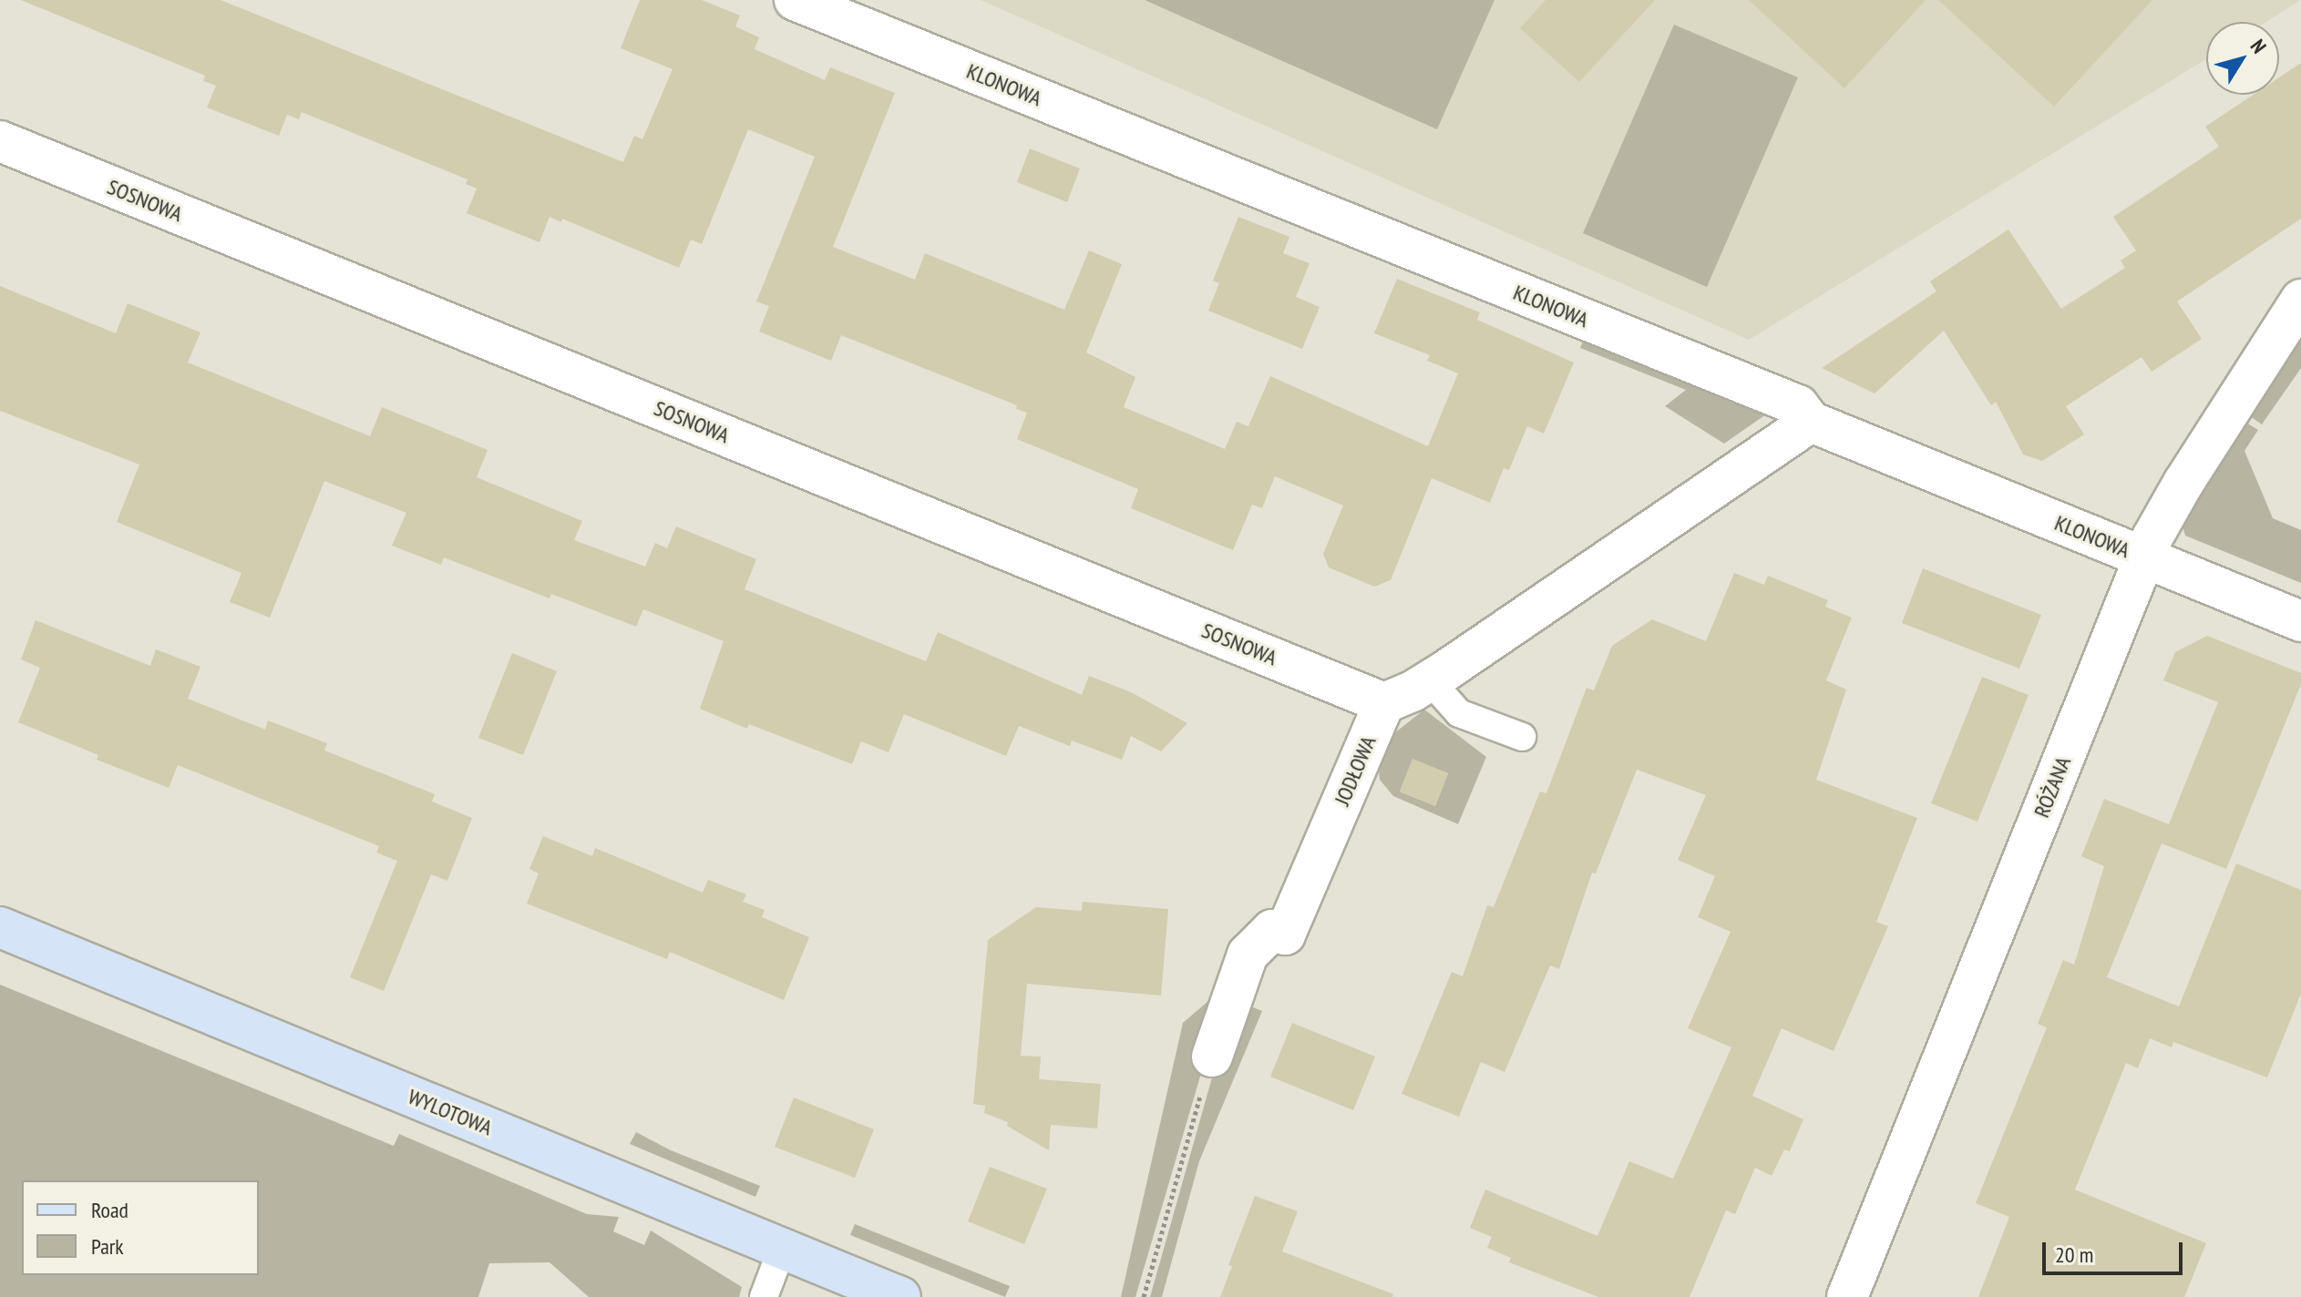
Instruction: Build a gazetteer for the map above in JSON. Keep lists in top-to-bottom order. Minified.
{"streets":{"street":["KLONOWA","SOSNOWA","JODŁOWA","RÓŻANA","WYLOTOWA"]},"crossings":[["KLONOWA","RÓŻANA"],["SOSNOWA","JODŁOWA"]],"legend":["Road","Park"],"scale_bar":"20 m","north":"top right"}
